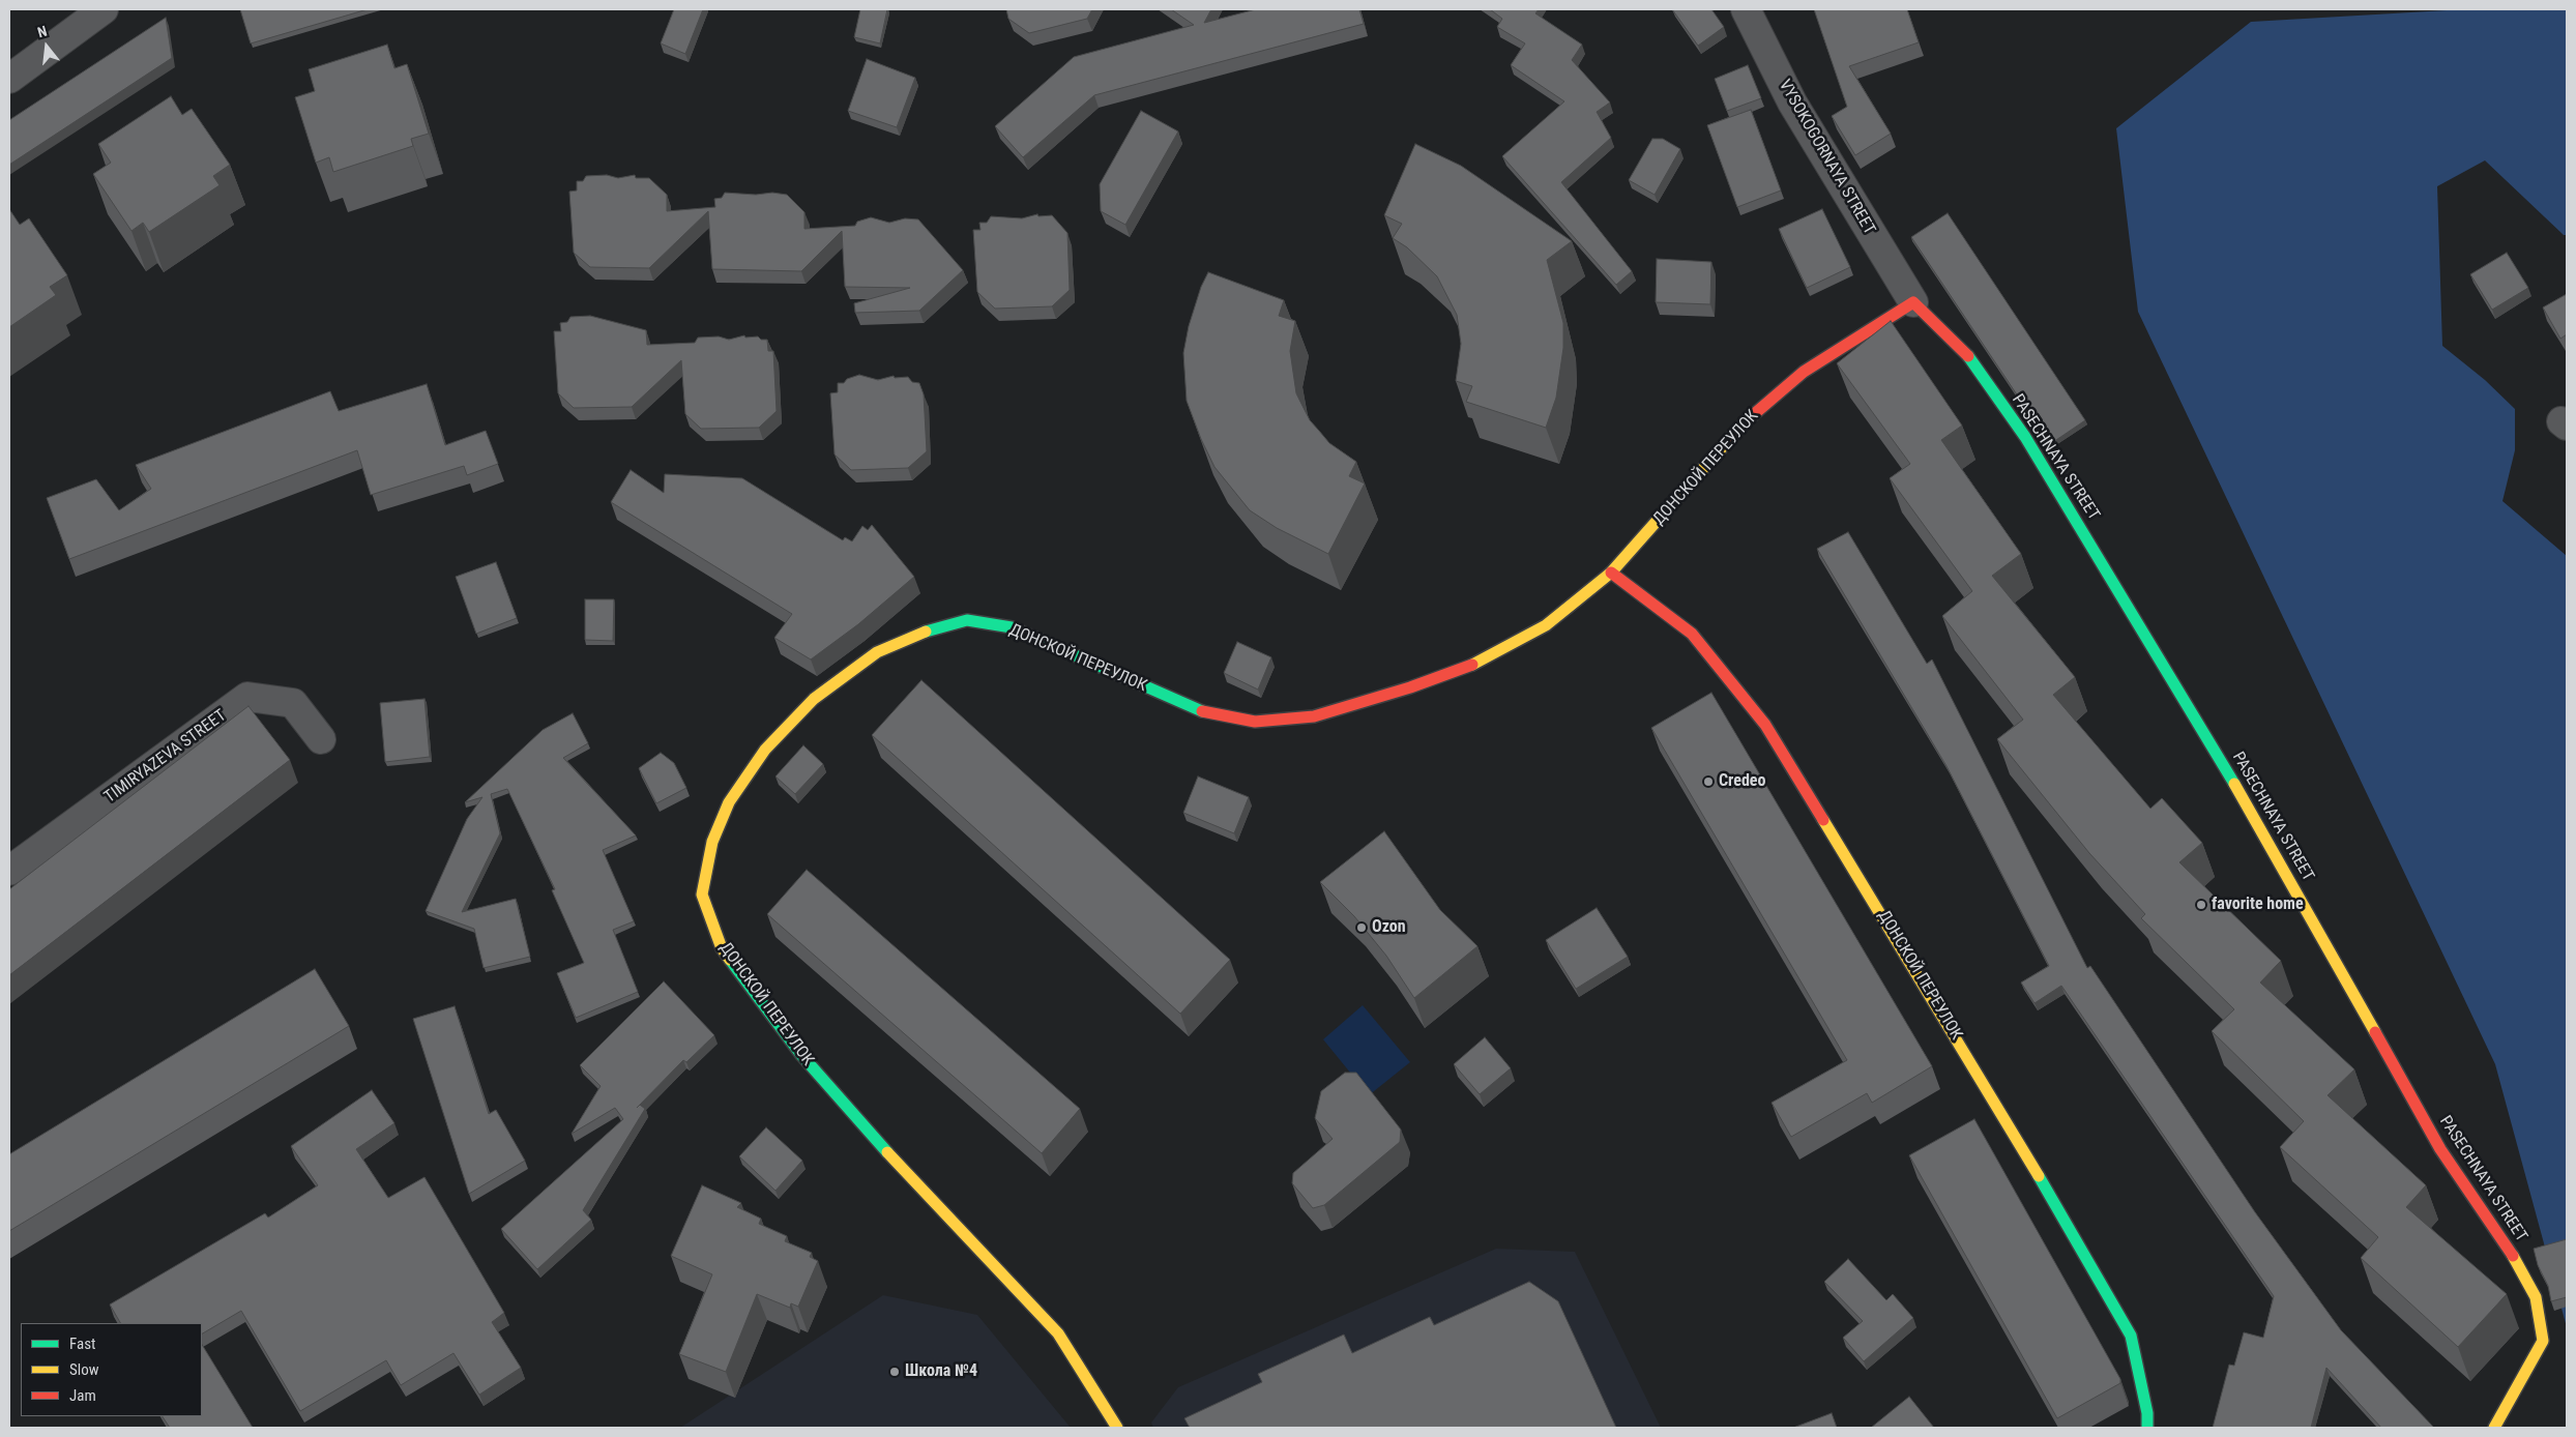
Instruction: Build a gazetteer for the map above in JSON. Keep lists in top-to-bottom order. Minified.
{"streets":{"street":["VYSOKOGORNAYA STREET","PASECHNAYA STREET","ДОНСКОЙ ПЕРЕУЛОК","TIMIRYAZEVA STREET"]},"crossings":[["VYSOKOGORNAYA STREET","PASECHNAYA STREET"],["VYSOKOGORNAYA STREET","ДОНСКОЙ ПЕРЕУЛОК"],["PASECHNAYA STREET","ДОНСКОЙ ПЕРЕУЛОК"]],"places":["Credeo","favorite home","Ozon","Школа №4"],"legend":["Fast","Slow","Jam"],"north":"top"}
